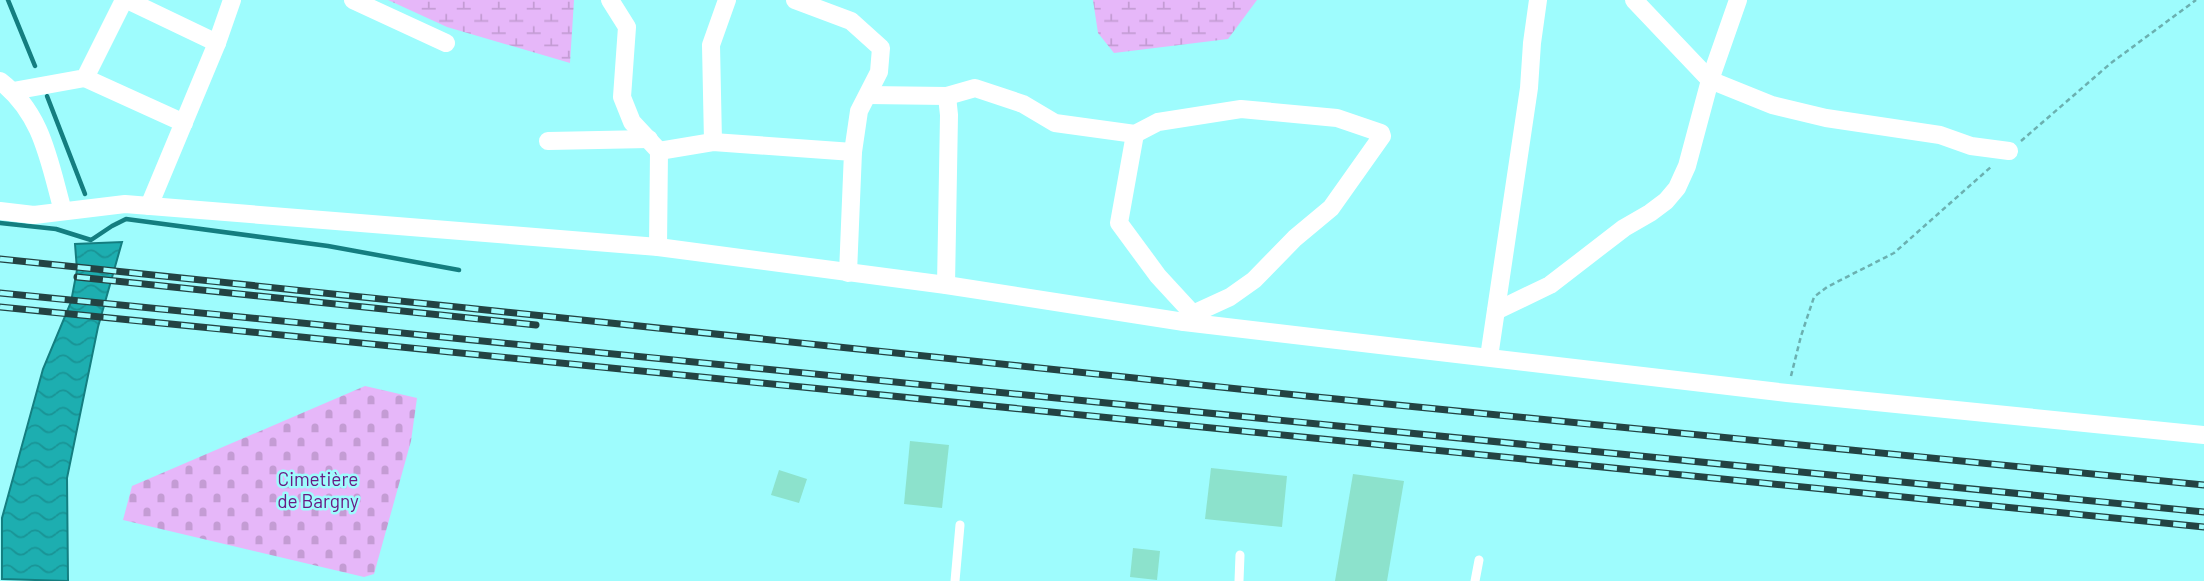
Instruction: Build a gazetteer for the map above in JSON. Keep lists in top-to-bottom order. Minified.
{"parks":["Cimetière de Bargny"]}
